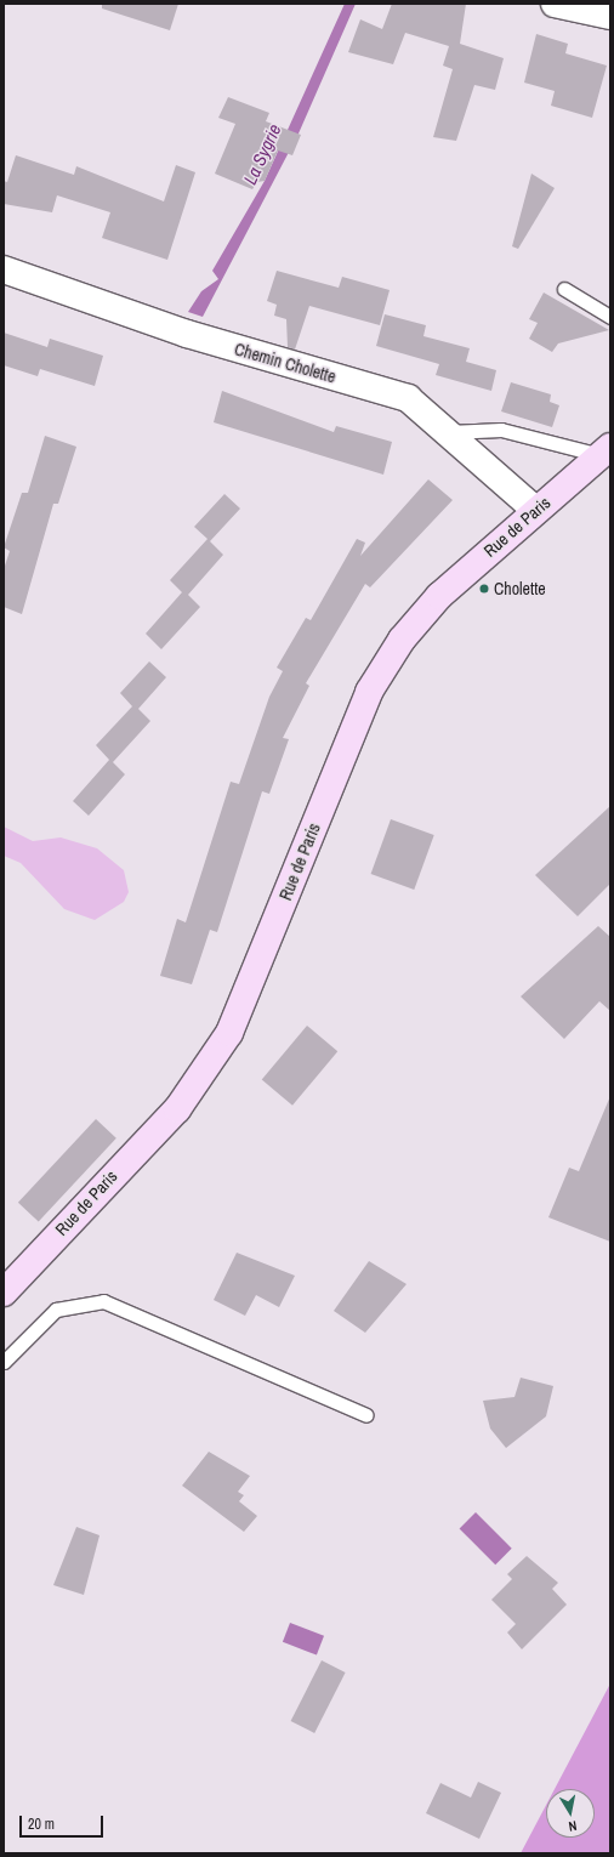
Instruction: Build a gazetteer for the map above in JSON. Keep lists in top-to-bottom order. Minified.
{"streets":{"street":["Chemin Cholette","Rue de Paris"]},"crossings":[["Chemin Cholette","Rue de Paris"]],"water":["La Sygrie"],"places":["Cholette"],"scale_bar":"20 m","north":"bottom"}
